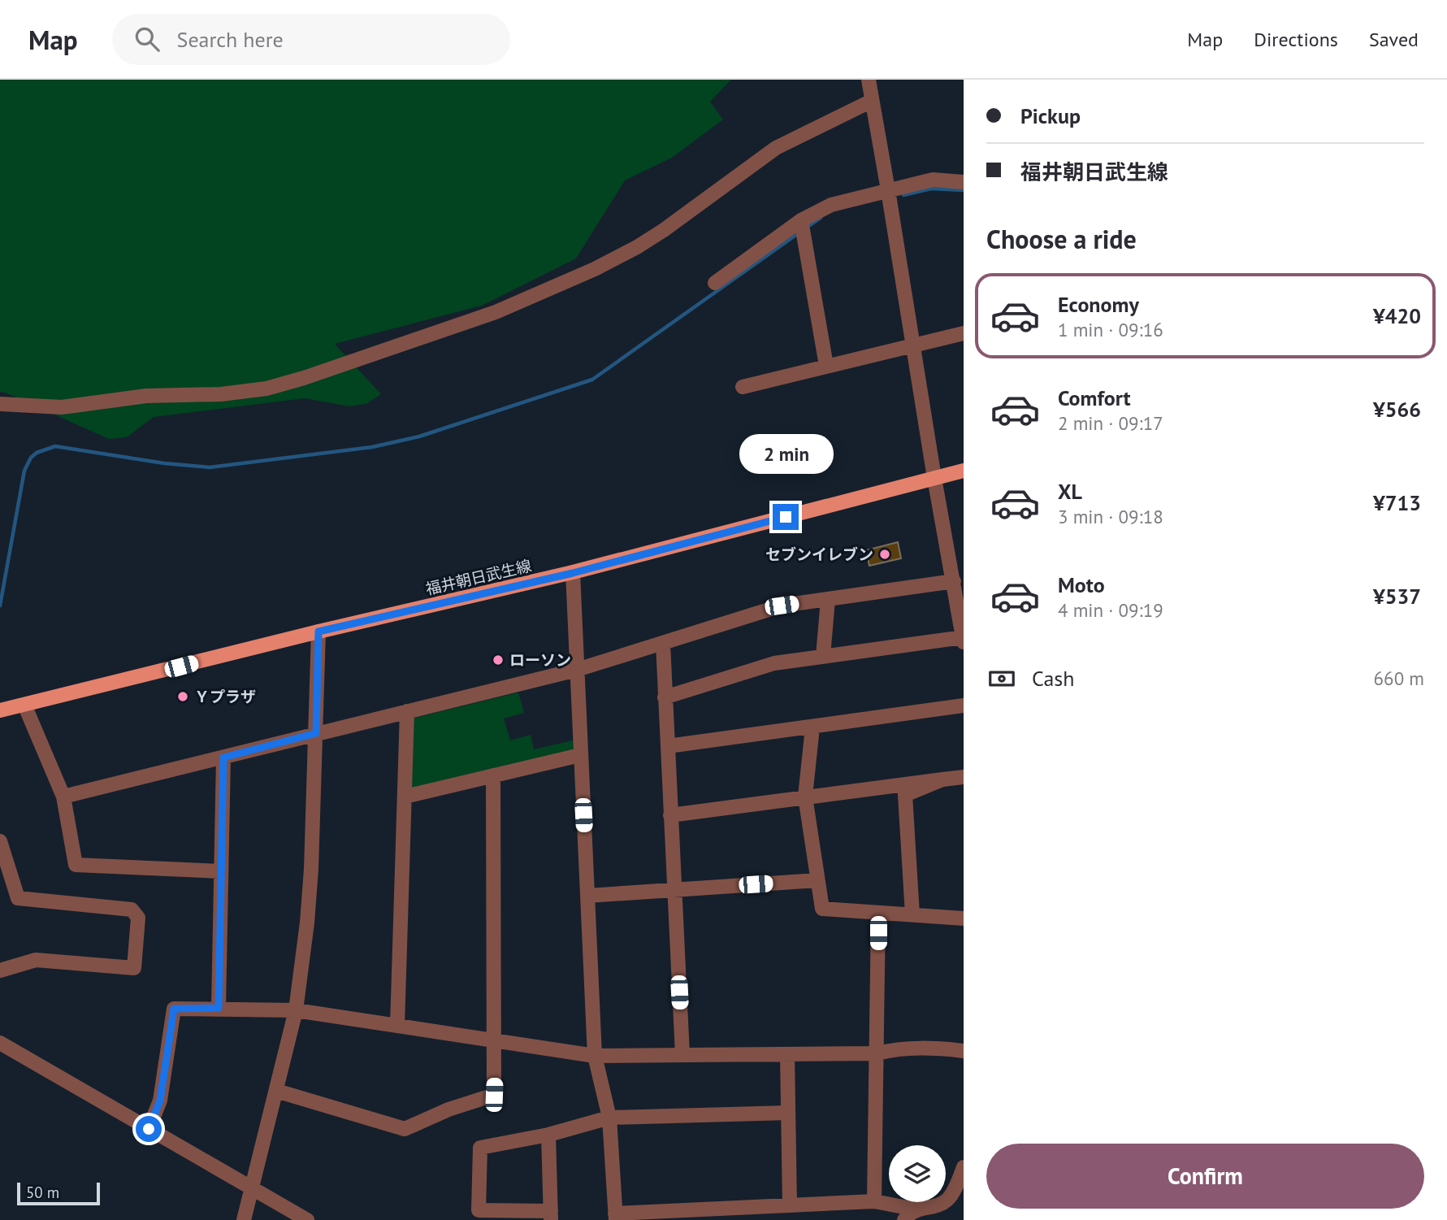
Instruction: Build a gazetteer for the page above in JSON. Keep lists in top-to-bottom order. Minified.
{"streets":{"main road":["福井朝日武生線"]},"places":["セブンイレブン","ローソン","Ｙプラザ"],"scale_bar":"50 m","page":{"header":"Map","search":"Search here","nav":["Map","Directions","Saved"],"banner":["Pickup","福井朝日武生線"],"heading":"Choose a ride","list":[{"name":"Economy","note":"1 min · 09:16","value":"¥420"},{"name":"Comfort","note":"2 min · 09:17","value":"¥566"},{"name":"XL","note":"3 min · 09:18","value":"¥713"},{"name":"Moto","note":"4 min · 09:19","value":"¥537"}],"bubble":"2 min","pay":["Cash","660 m"],"buttons":"Confirm","scale":"50 m"}}
